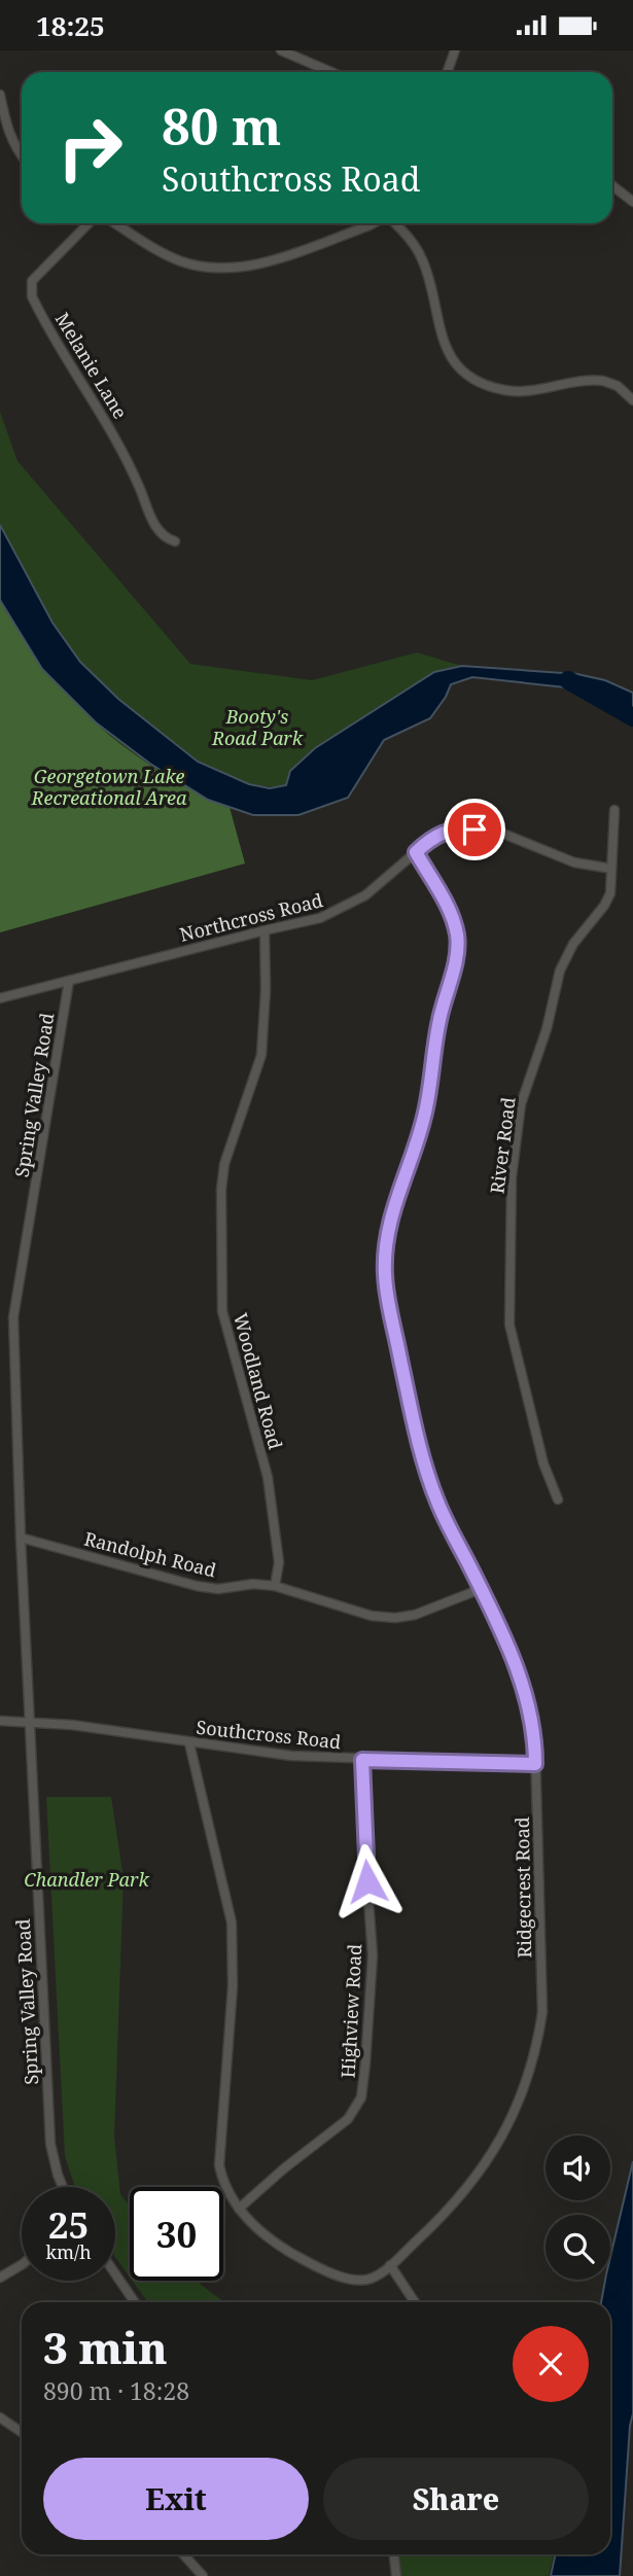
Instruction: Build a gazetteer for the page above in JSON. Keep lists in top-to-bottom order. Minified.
{"streets":{"street":["Melanie Lane","Northcross Road","Spring Valley Road","River Road","Woodland Road","Randolph Road","Southcross Road","Ridgecrest Road","Highview Road"]},"crossings":[["Northcross Road","Spring Valley Road"],["Northcross Road","River Road"],["Northcross Road","Woodland Road"],["Northcross Road","Ridgecrest Road"],["Spring Valley Road","Randolph Road"],["Spring Valley Road","Southcross Road"],["Woodland Road","Randolph Road"],["Randolph Road","Ridgecrest Road"],["Southcross Road","Ridgecrest Road"],["Southcross Road","Highview Road"],["Ridgecrest Road","Highview Road"]],"parks":["Booty's Road Park","Georgetown Lake Recreational Area","Chandler Park"],"page":{"status":"18:25","turn":["80 m","Southcross Road"],"speed":"25 km/h","limit":"30","heading":["3 min","890 m · 18:28"],"buttons":["Exit","Share"]}}
